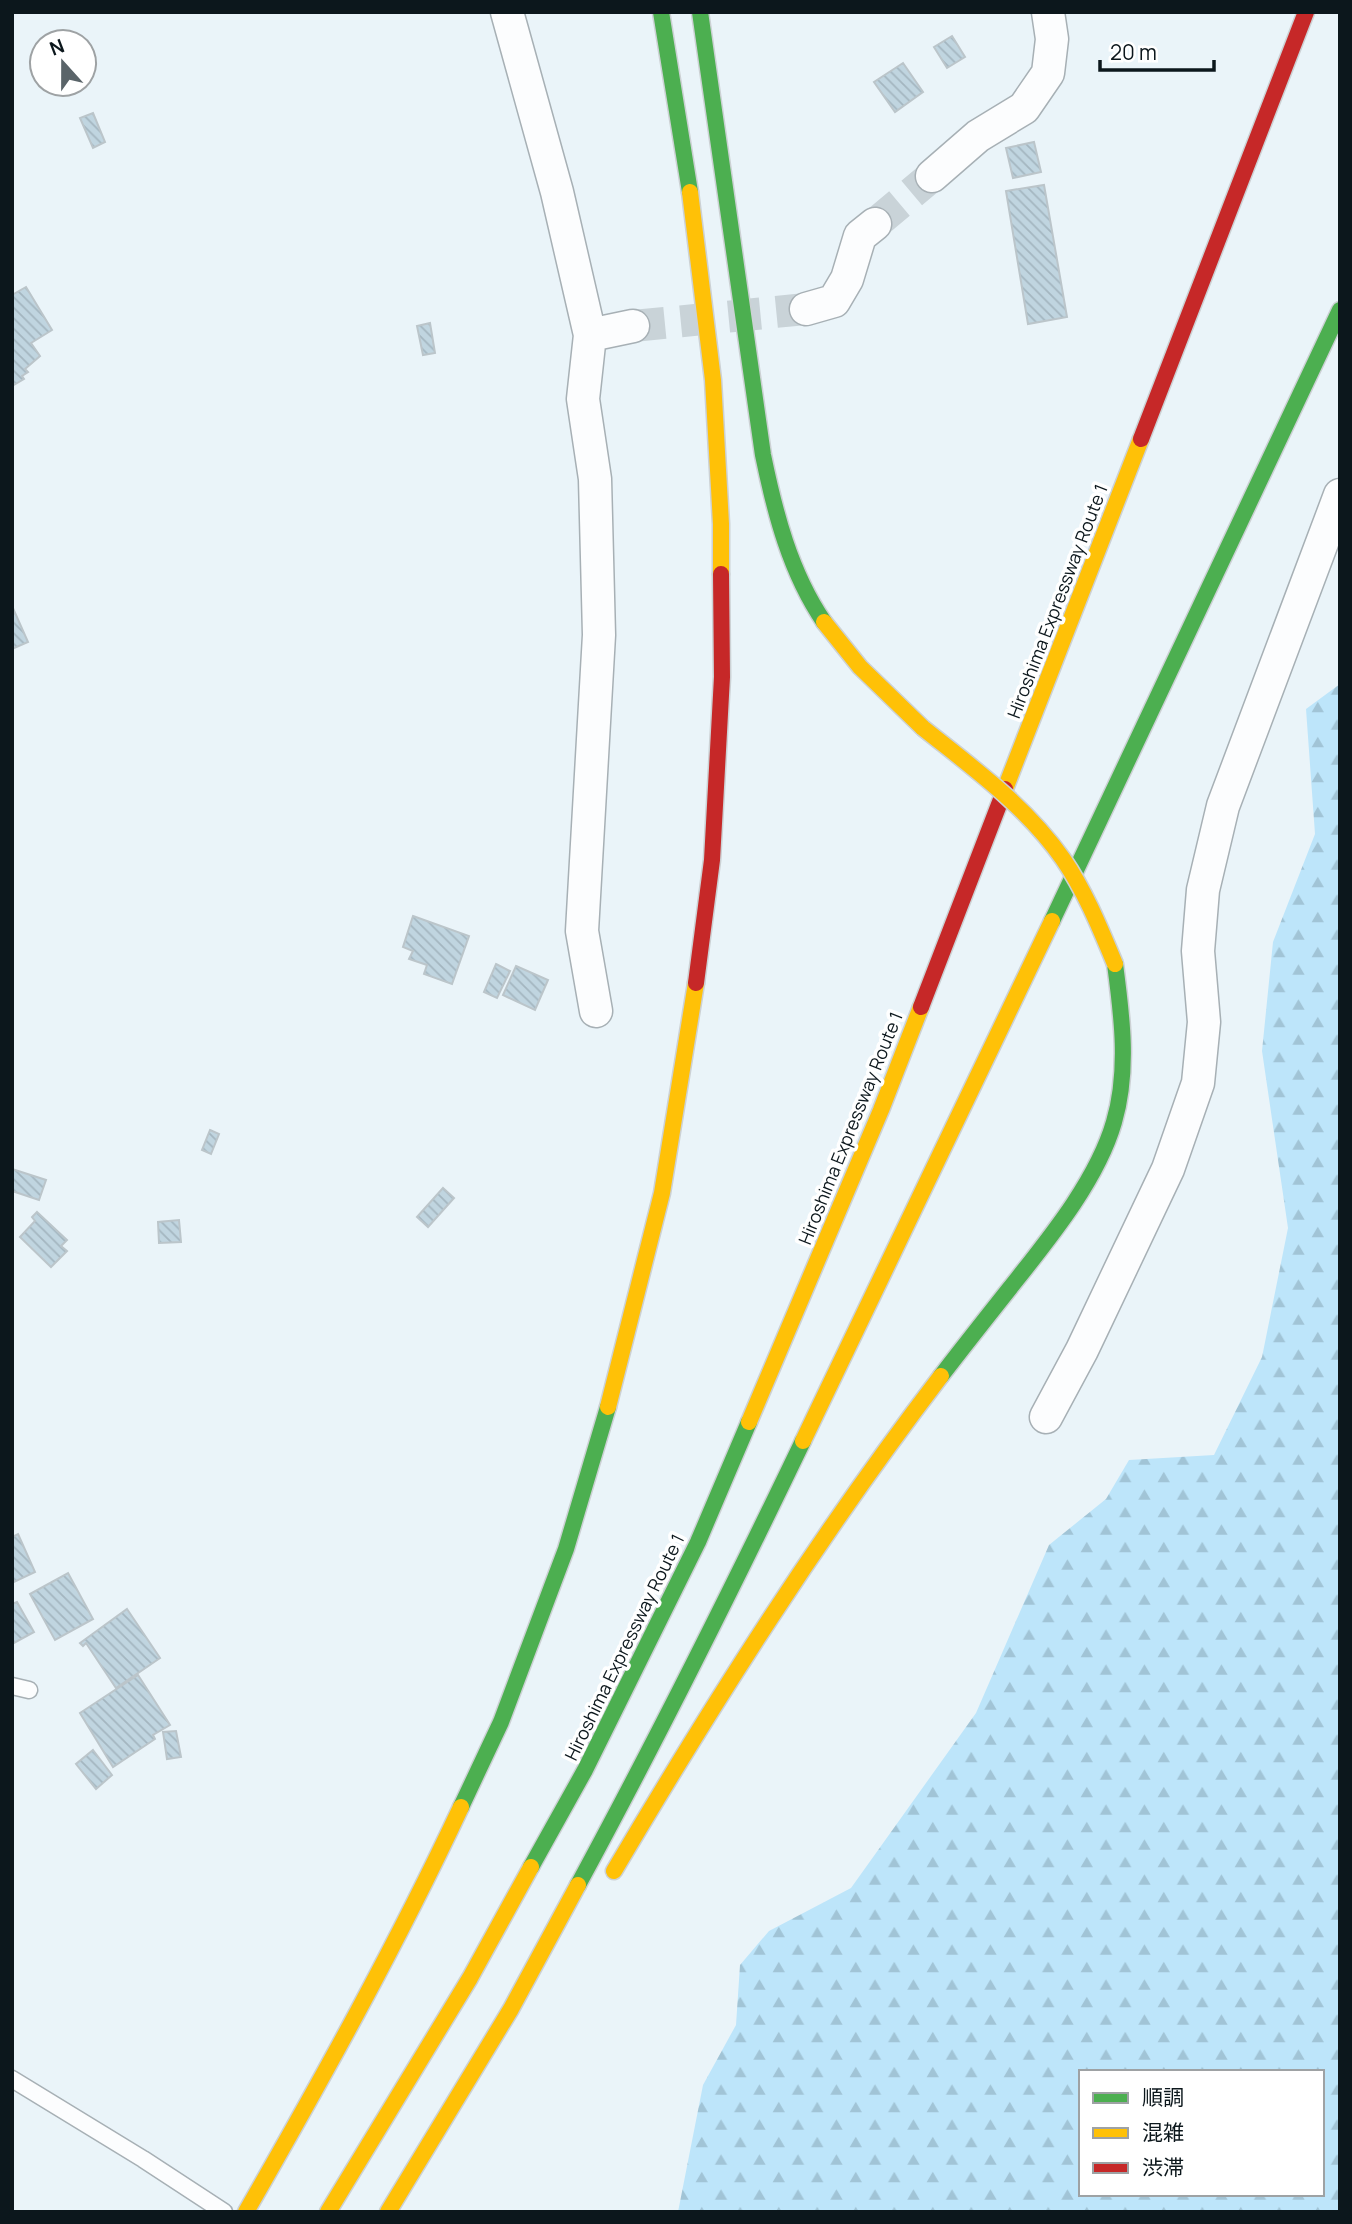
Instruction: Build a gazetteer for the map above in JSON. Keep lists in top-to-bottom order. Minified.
{"streets":{"highway":["Hiroshima Expressway Route 1"]},"legend":["順調","混雑","渋滞"],"scale_bar":"20 m","north":"top"}
